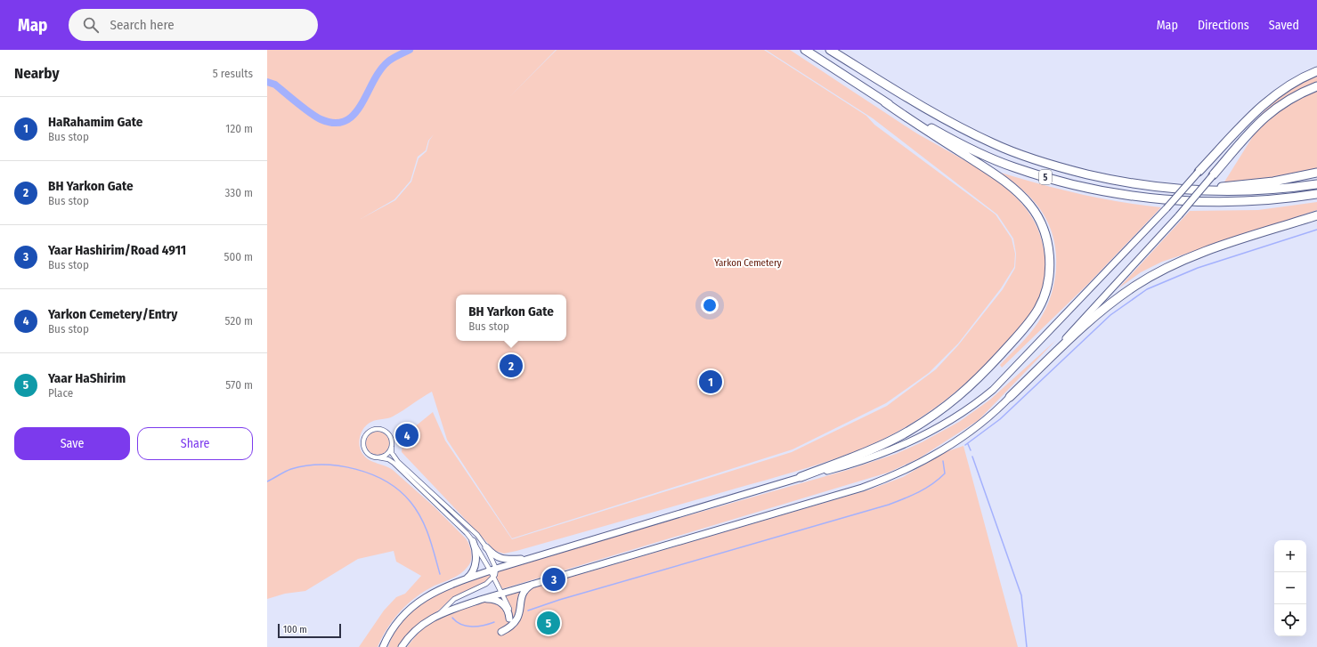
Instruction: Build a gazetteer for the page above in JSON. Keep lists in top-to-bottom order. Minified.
{"streets":{"highway":["5"]},"parks":["Yarkon Cemetery"],"scale_bar":"100 m","page":{"header":"Map","search":"Search here","nav":["Map","Directions","Saved"],"heading":["Nearby","5 results"],"list":[{"mark":"1","name":"HaRahamim Gate","note":"Bus stop","value":"120 m"},{"mark":"2","name":"BH Yarkon Gate","note":"Bus stop","value":"330 m"},{"mark":"3","name":"Yaar Hashirim/Road 4911","note":"Bus stop","value":"500 m"},{"mark":"4","name":"Yarkon Cemetery/Entry","note":"Bus stop","value":"520 m"},{"mark":"5","name":"Yaar HaShirim","note":"Place","value":"570 m"}],"popup":["BH Yarkon Gate","Bus stop"],"pins":["2","1","4","3","5"],"buttons":["Save","Share"],"map_buttons":["+","−"],"scale":"100 m"}}
